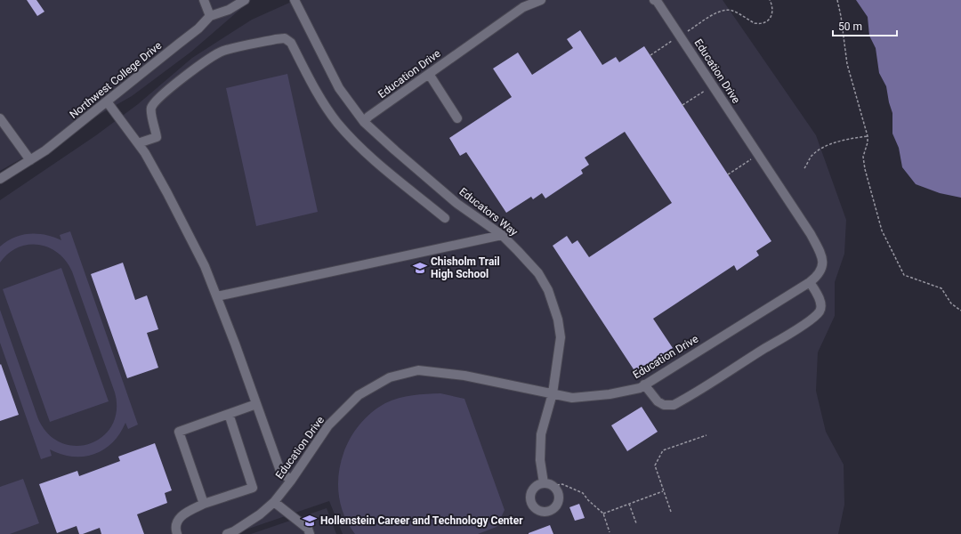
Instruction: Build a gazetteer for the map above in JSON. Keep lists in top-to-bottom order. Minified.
{"streets":{"street":["Education Drive","Northwest College Drive","Educators Way"]},"crossings":[["Education Drive","Educators Way"]],"places":{"school or university":["Chisholm Trail High School","Hollenstein Career and Technology Center"]},"scale_bar":"50 m"}
